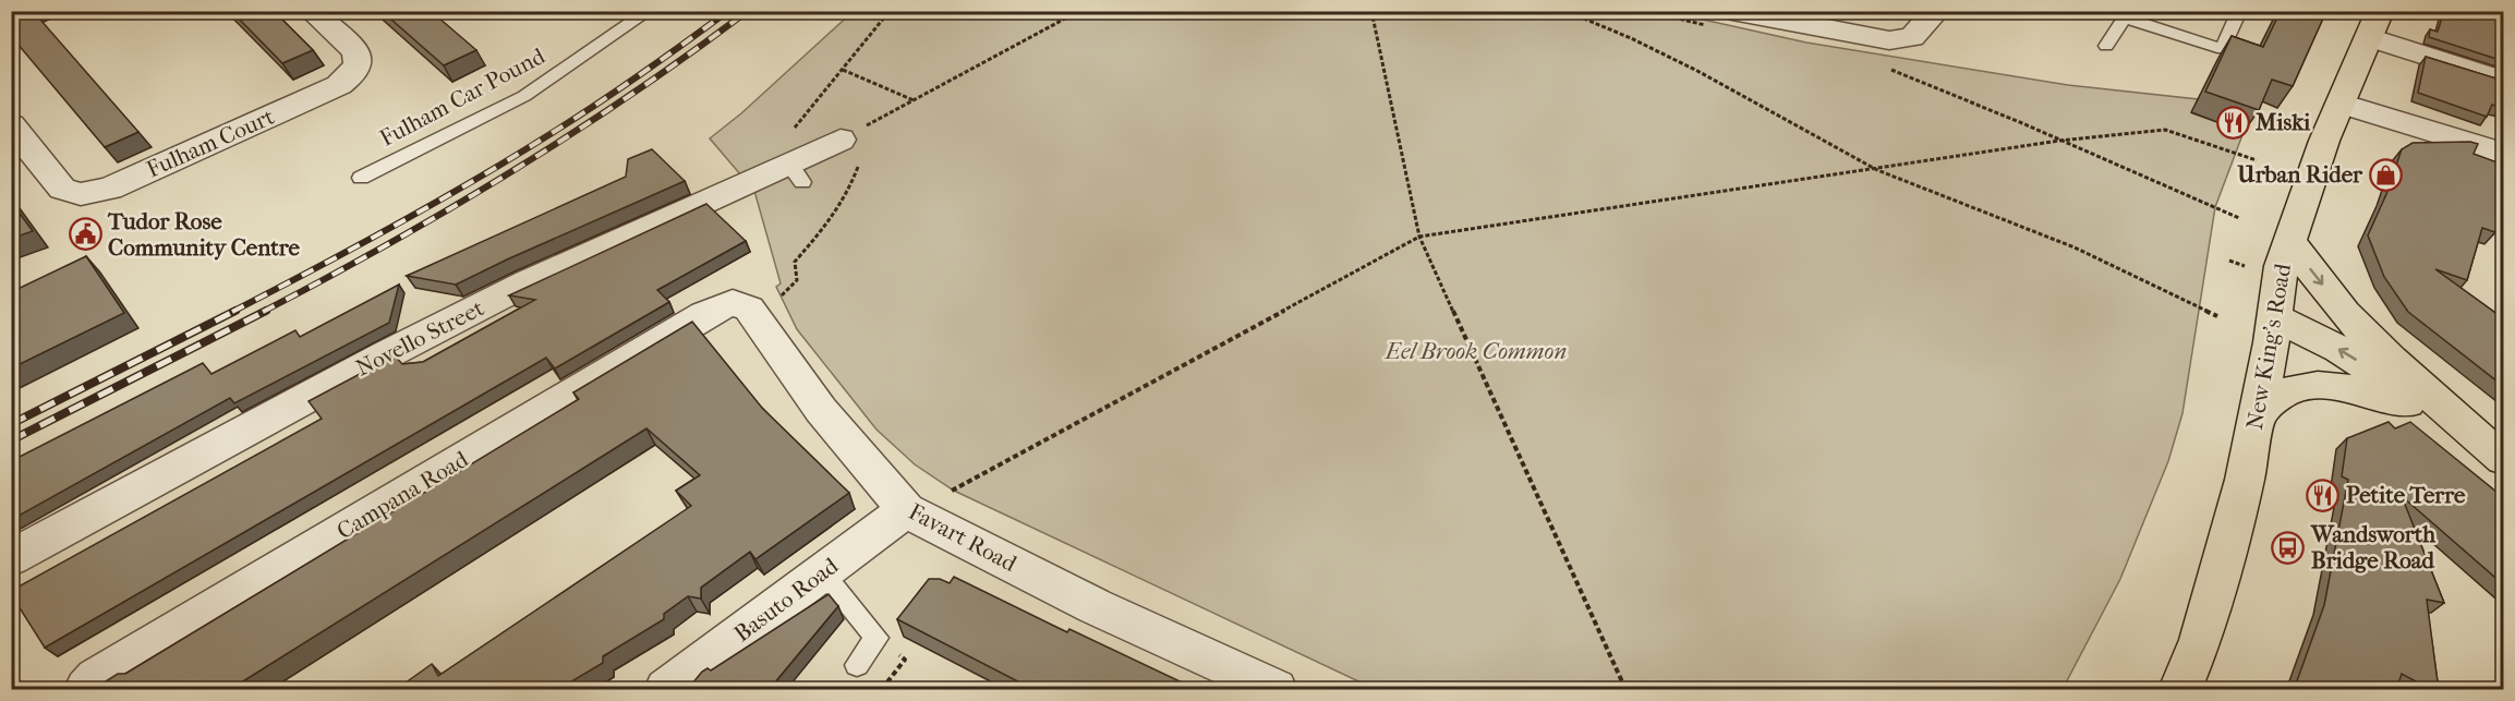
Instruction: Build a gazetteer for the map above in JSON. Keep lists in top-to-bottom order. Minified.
{"streets":{"main road":["New King's Road"],"street":["Fulham Court","Novello Street","Campana Road","Favart Road","Basuto Road"],"lane":["Fulham Car Pound"]},"crossings":[["Campana Road","Favart Road"],["Favart Road","Basuto Road"]],"parks":["Eel Brook Common"],"places":{"restaurant":["Miski","Petite Terre"],"shop":["Urban Rider"],"public building":["Tudor Rose Community Centre"],"bus stop":["Wandsworth Bridge Road"]}}
